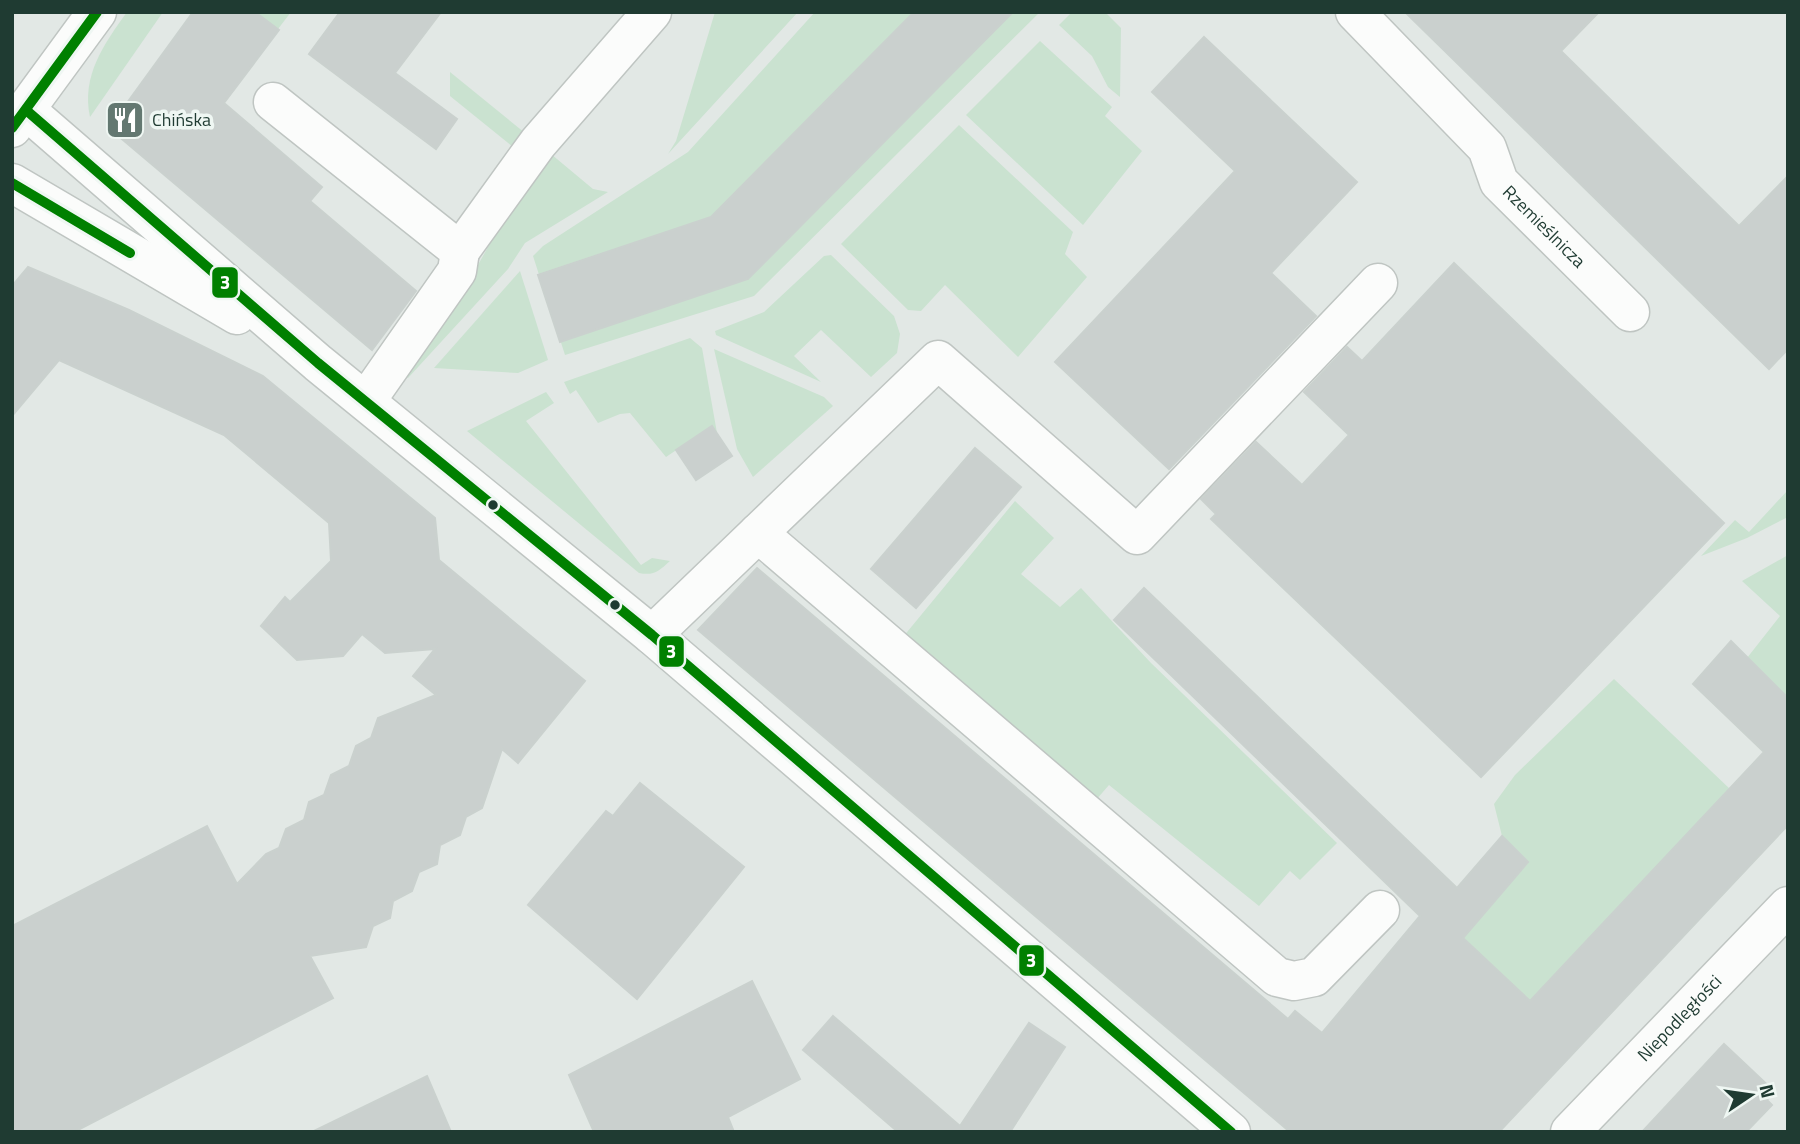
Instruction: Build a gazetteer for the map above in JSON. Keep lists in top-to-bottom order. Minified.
{"streets":{"street":["Rzemieślnicza","Niepodległości"]},"places":{"restaurant":["Chińska"]},"lines":["transit line 3"],"north":"right"}
